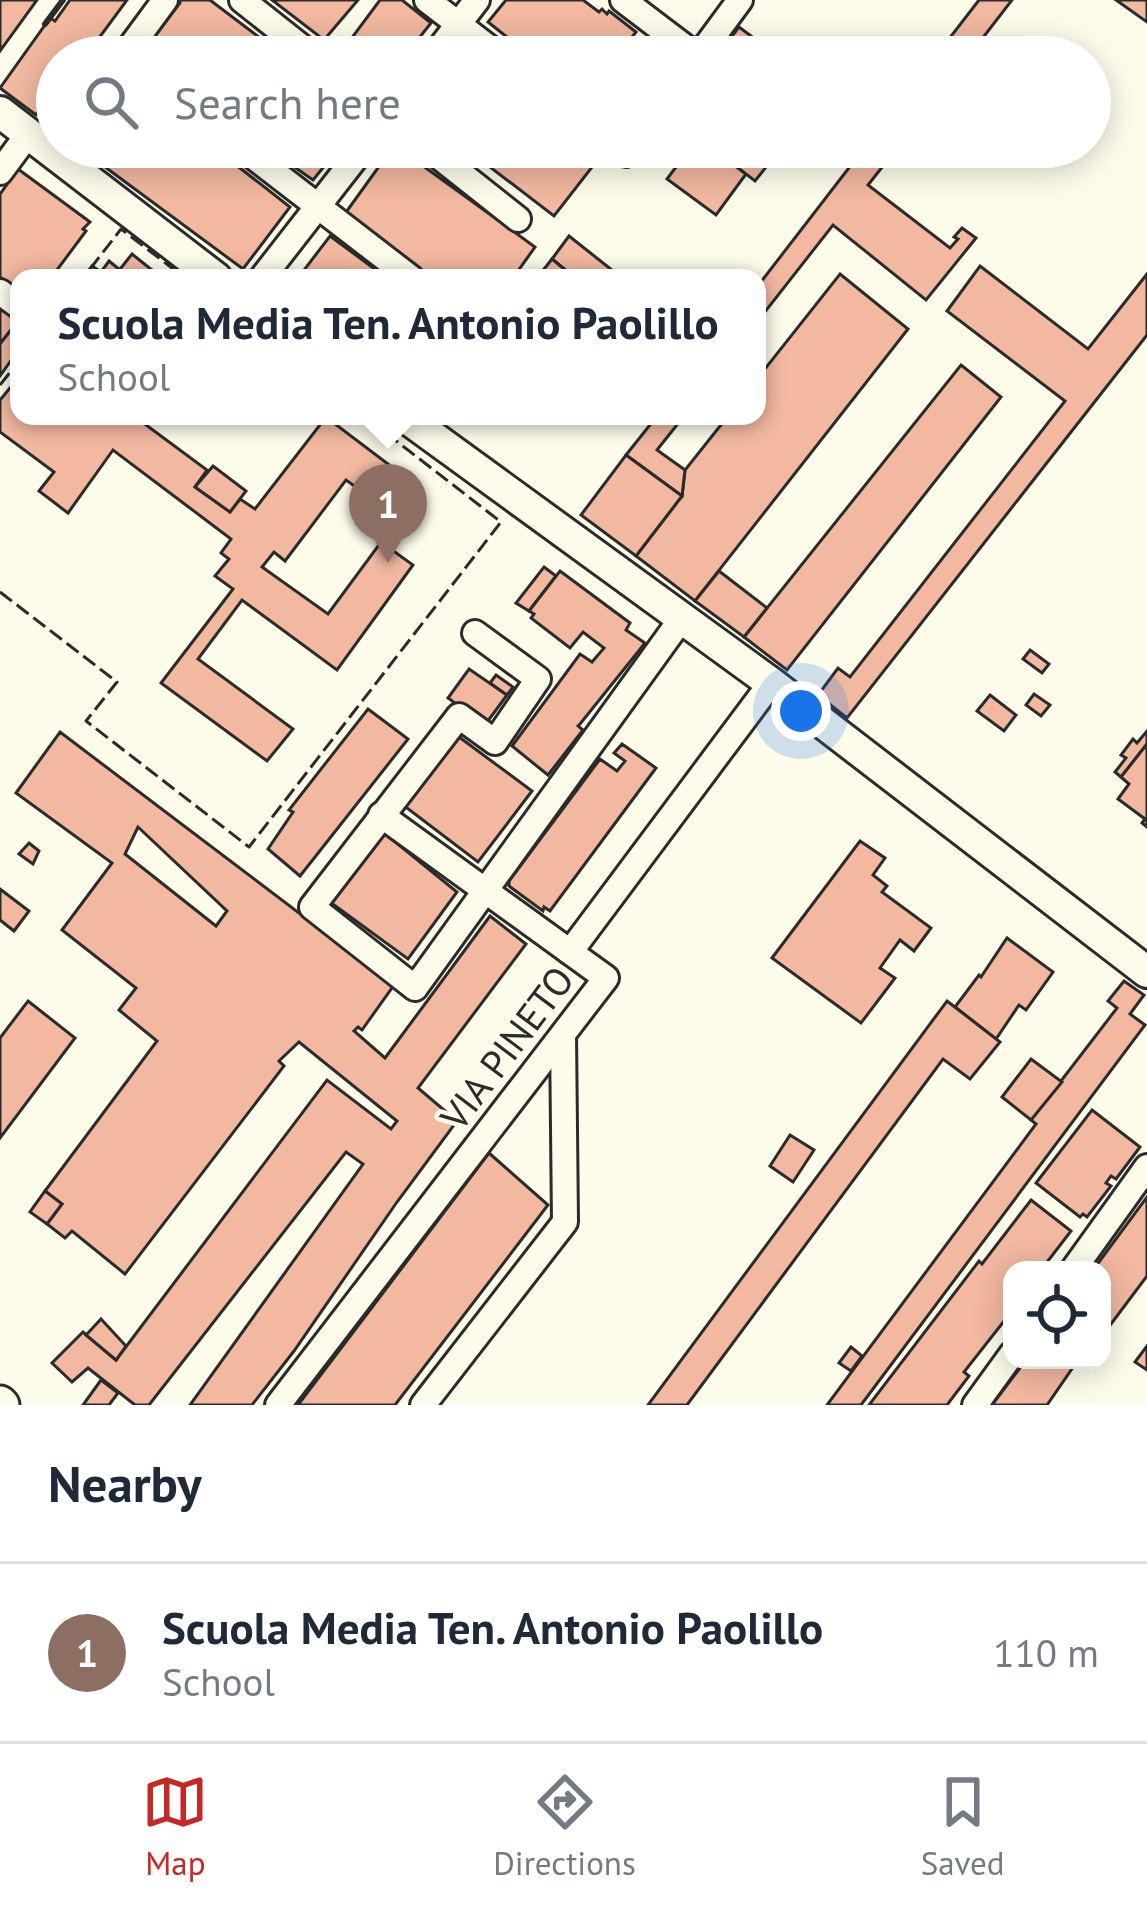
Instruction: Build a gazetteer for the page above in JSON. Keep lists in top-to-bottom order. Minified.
{"streets":{"street":["VIA PINETO"]},"page":{"search":"Search here","popup":["Scuola Media Ten. Antonio Paolillo","School"],"pins":"1","heading":"Nearby","list":[{"mark":"1","name":"Scuola Media Ten. Antonio Paolillo","note":"School","value":"110 m"}],"nav":["Map","Directions","Saved"]}}
